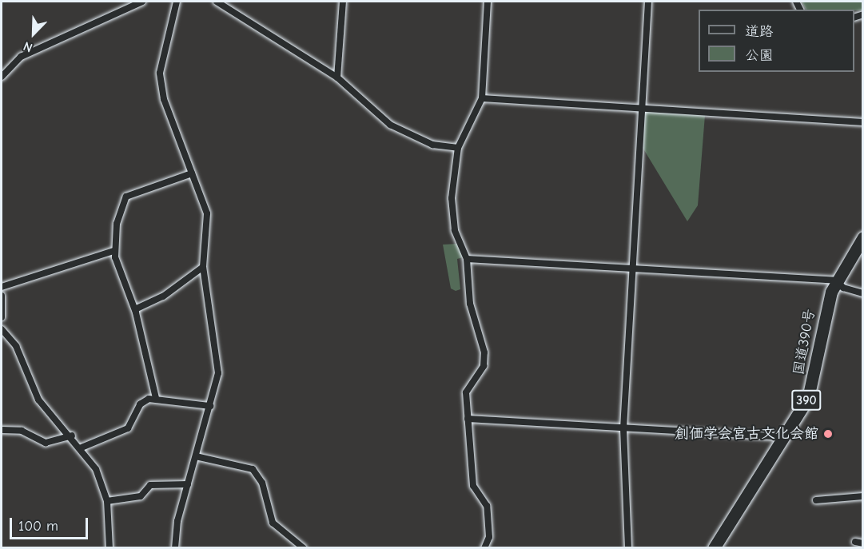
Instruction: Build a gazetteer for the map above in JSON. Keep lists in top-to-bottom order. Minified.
{"streets":{"highway":["国道390号","390"]},"places":["創価学会宮古文化会館"],"legend":["道路","公園"],"scale_bar":"100 m","north":"bottom left"}
